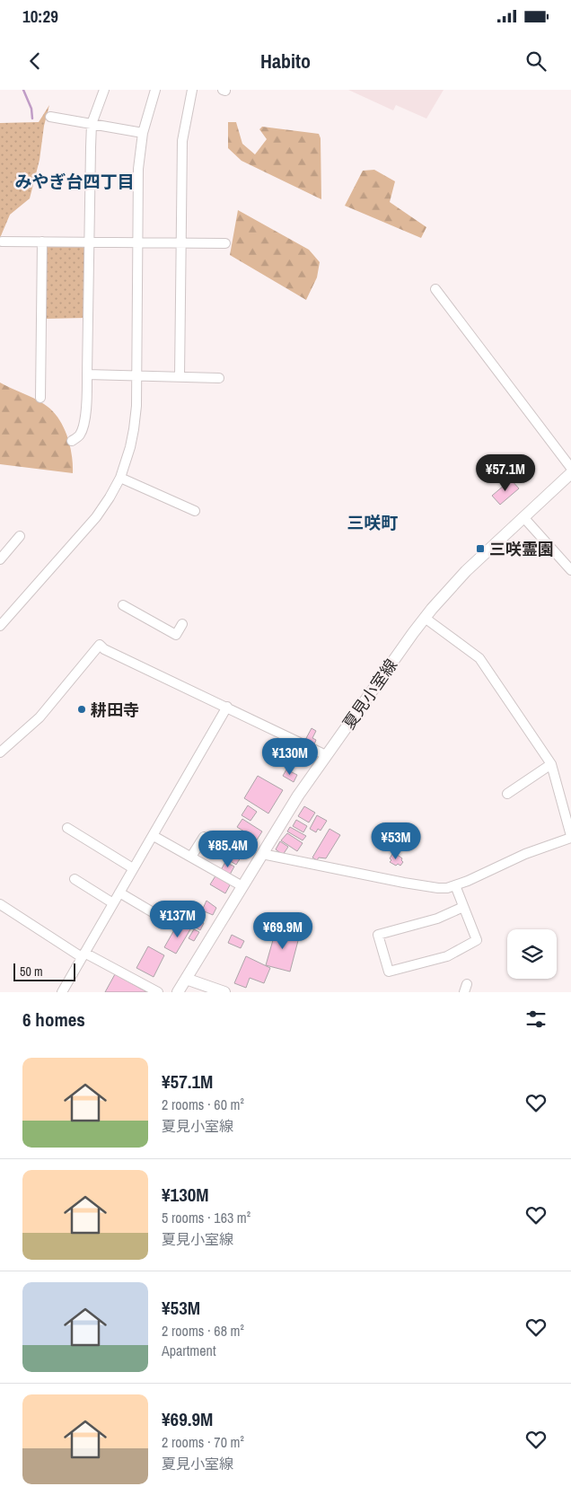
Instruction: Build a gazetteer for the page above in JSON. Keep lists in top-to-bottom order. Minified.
{"streets":{"main road":["夏見小室線"]},"districts":["みやぎ台四丁目","三咲町"],"places":{"transit":["三咲霊園"],"other":["耕田寺"]},"scale_bar":"50 m","page":{"status":"10:29","header":"Habito","price":["¥57.1M","¥130M","¥53M","¥85.4M","¥137M","¥69.9M"],"scale":"50 m","heading":"6 homes","list":[{"name":"¥57.1M","note":"2 rooms · 60 m² · 夏見小室線"},{"name":"¥130M","note":"5 rooms · 163 m² · 夏見小室線"},{"name":"¥53M","note":"2 rooms · 68 m² · Apartment"},{"name":"¥69.9M","note":"2 rooms · 70 m² · 夏見小室線"}]}}
